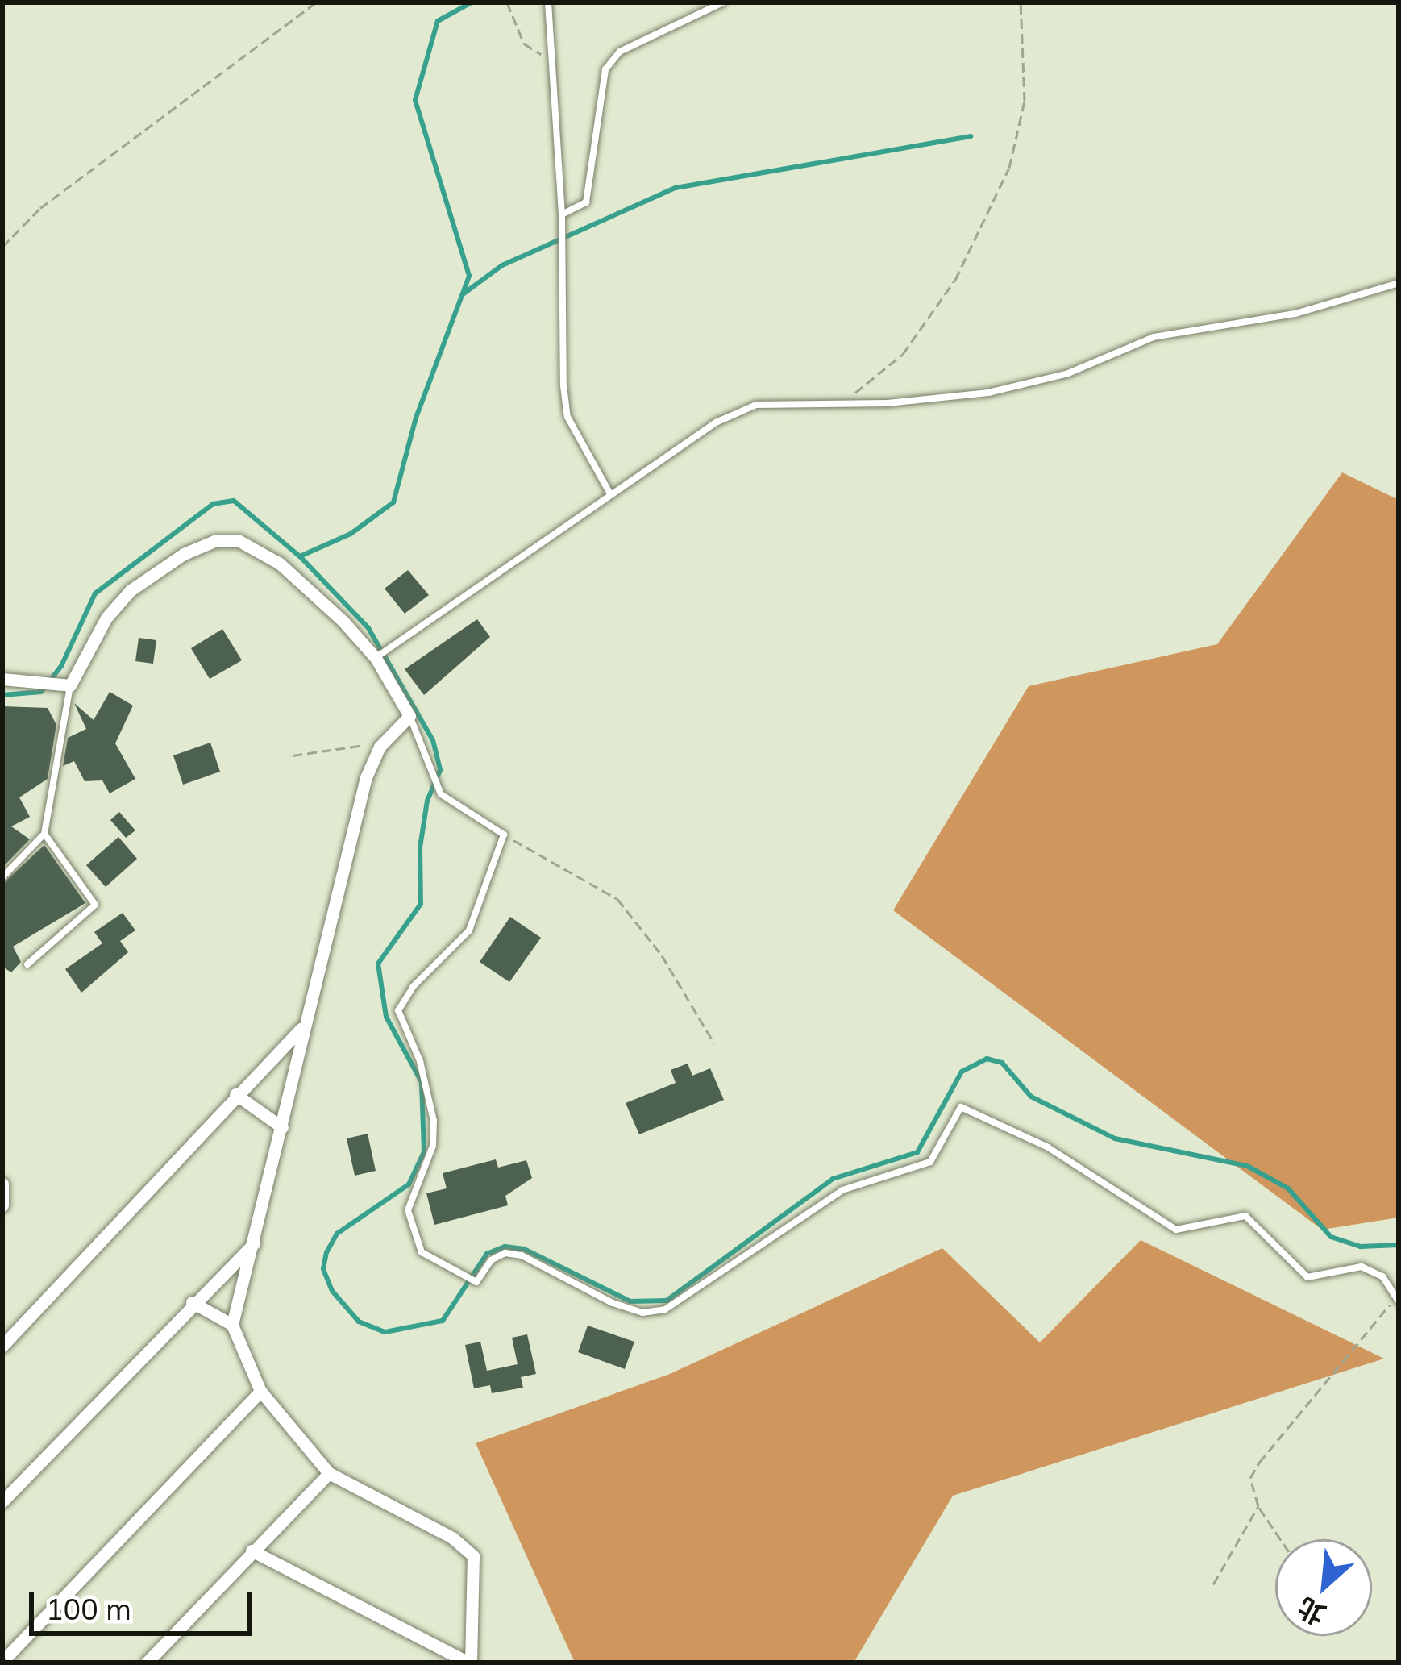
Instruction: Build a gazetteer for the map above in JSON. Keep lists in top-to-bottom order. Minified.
{"scale_bar":"100 m","north":"bottom left"}
